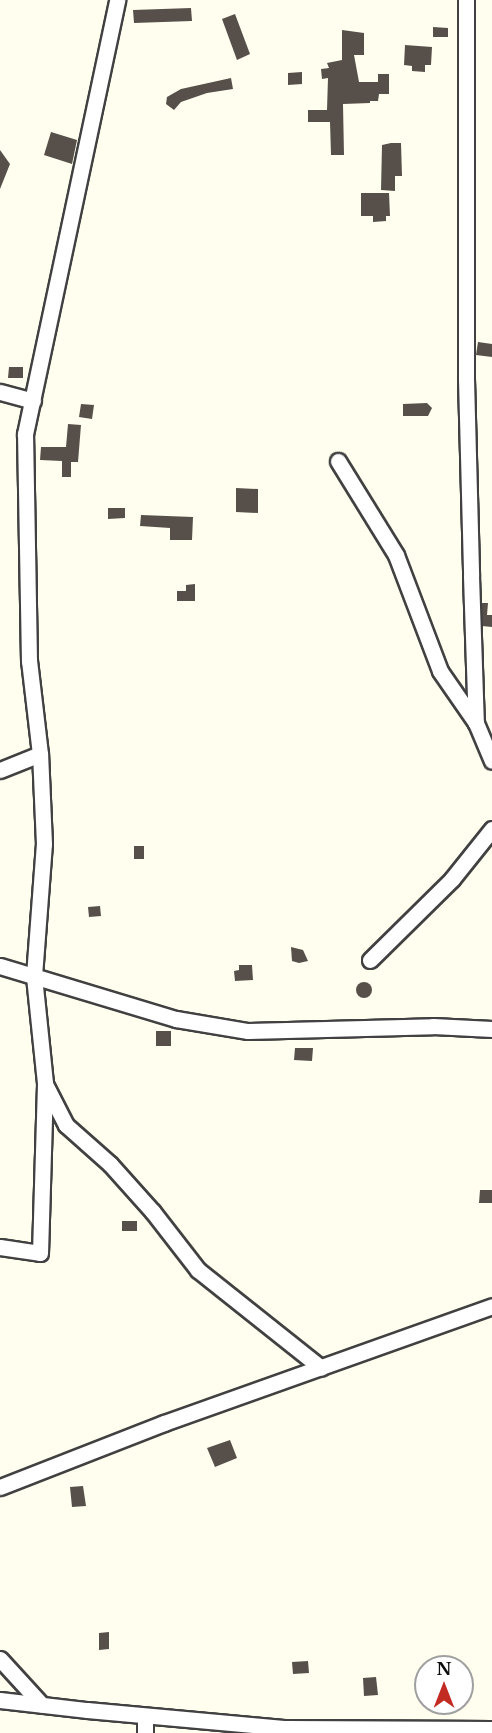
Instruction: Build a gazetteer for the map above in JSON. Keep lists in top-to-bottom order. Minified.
{"north":"top"}
